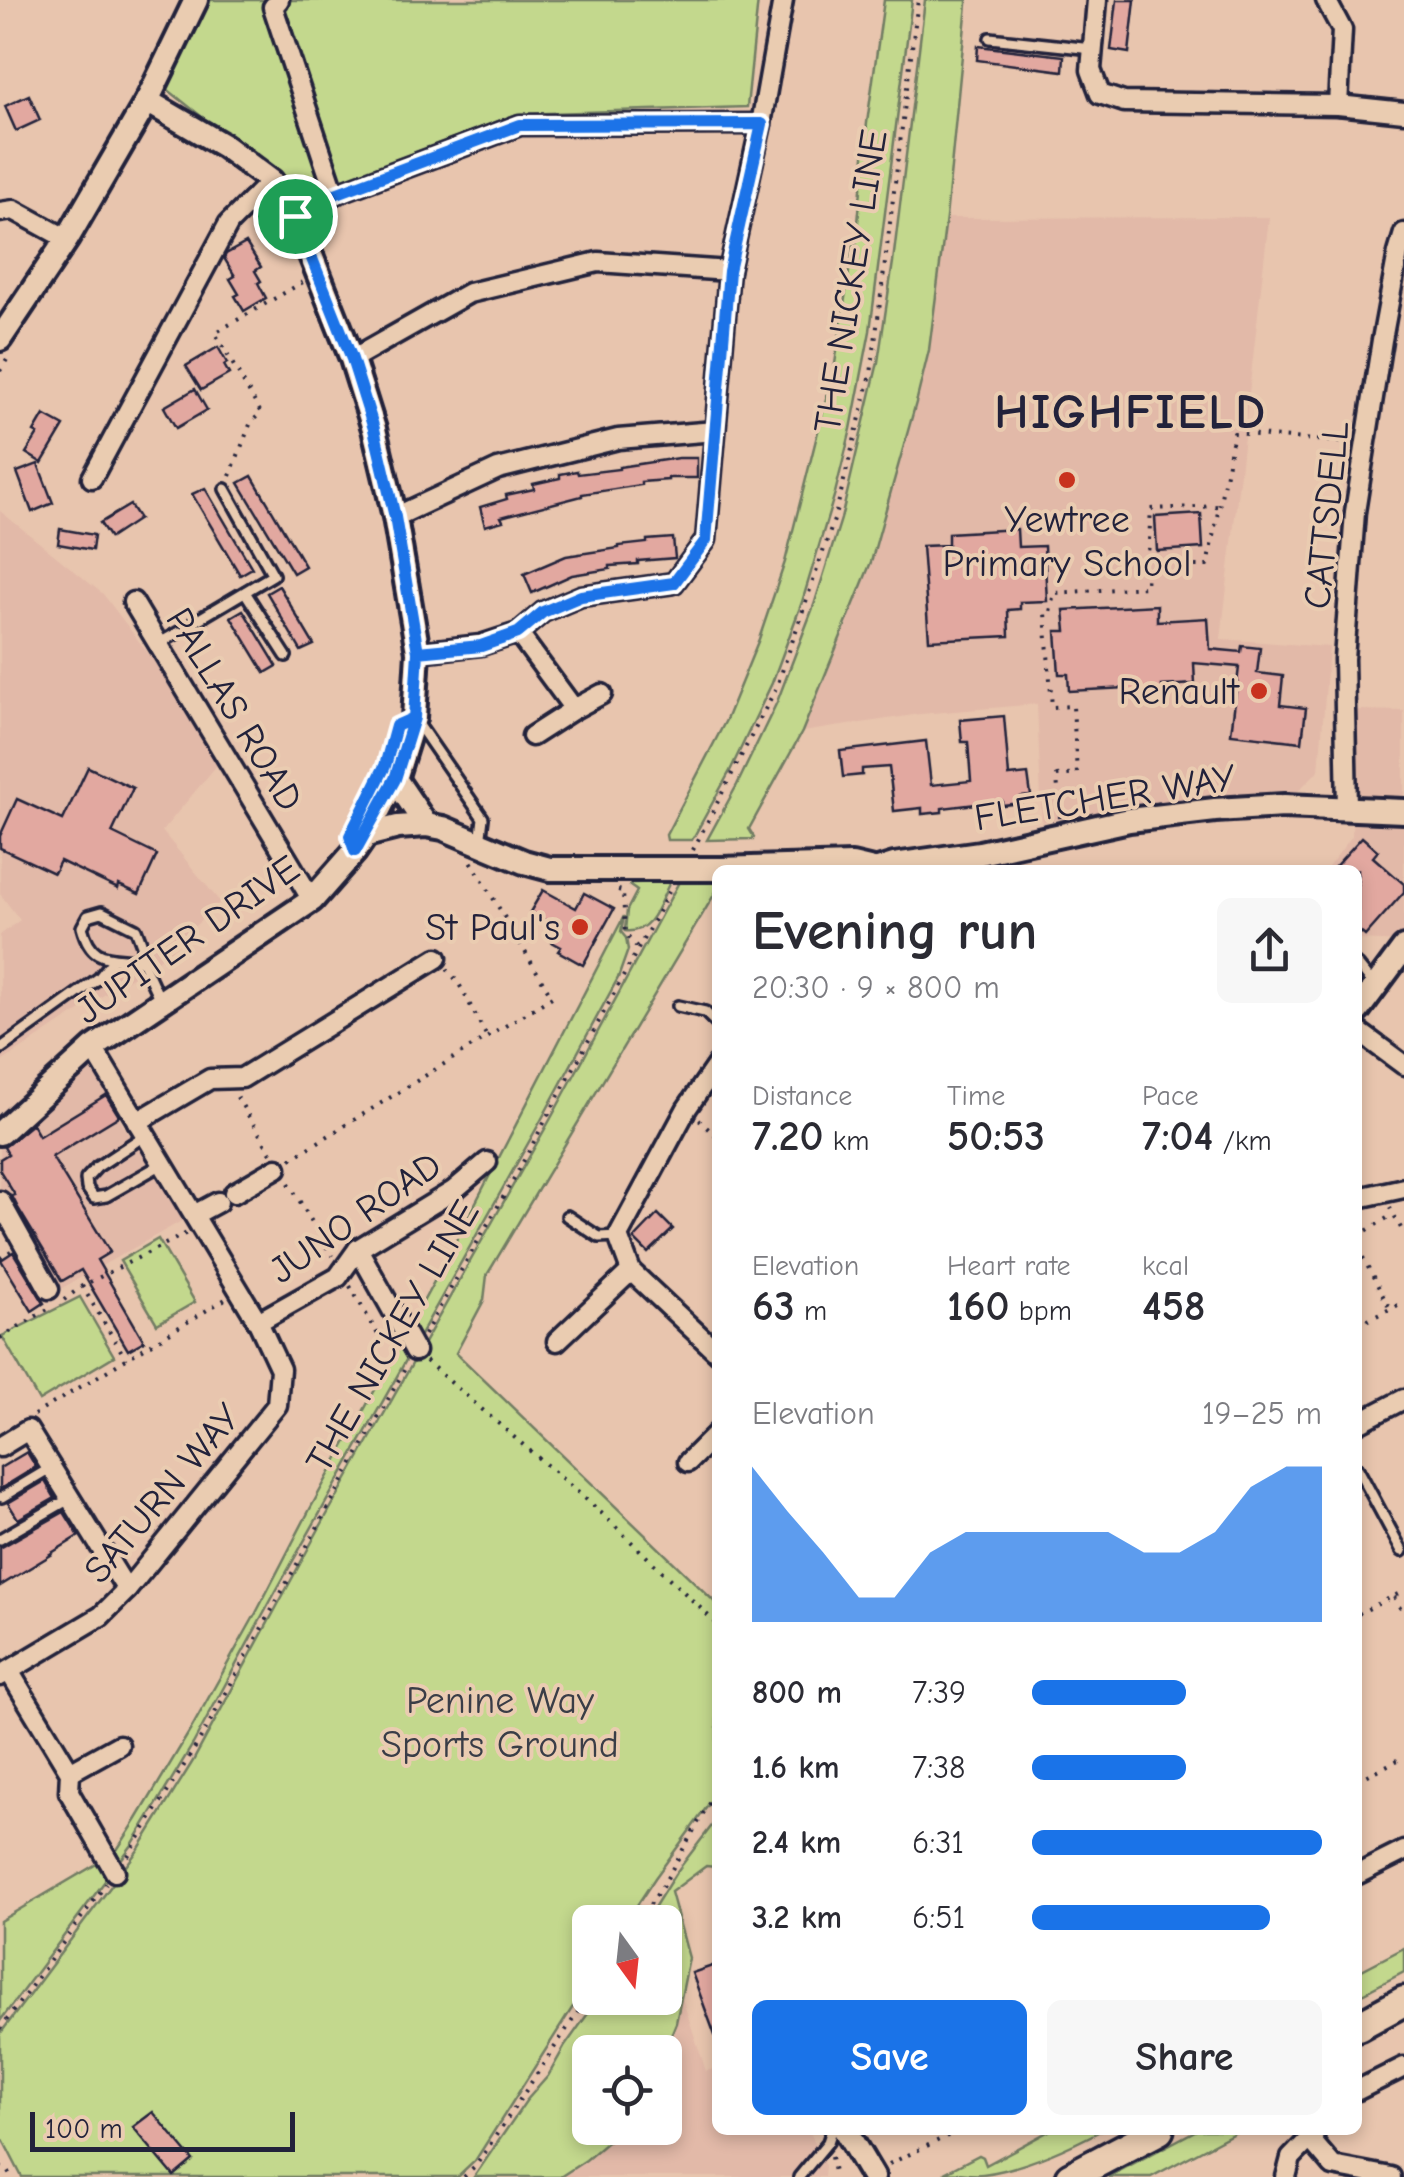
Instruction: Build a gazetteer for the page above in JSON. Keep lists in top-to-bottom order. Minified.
{"streets":{"street":["CATTSDELL","PALLAS ROAD","FLETCHER WAY","JUPITER DRIVE","JUNO ROAD","SATURN WAY"],"path":["THE NICKEY LINE"]},"crossings":[["CATTSDELL","FLETCHER WAY"],["PALLAS ROAD","JUPITER DRIVE"],["JUPITER DRIVE","SATURN WAY"],["JUNO ROAD","SATURN WAY"]],"districts":["HIGHFIELD"],"parks":["Penine Way Sports Ground"],"places":["Yewtree Primary School","Renault","St Paul's"],"scale_bar":"100 m","north":"bottom","page":{"heading":["Evening run","20:30 · 9 × 800 m"],"stats":[["Distance","7.20 km"],["Time","50:53"],["Pace","7:04 /km"],["Elevation","63 m"],["Heart rate","160 bpm"],["kcal","458"]],"chart":["Elevation","19–25 m"],"list":[{"name":"800 m","note":"7:39"},{"name":"1.6 km","note":"7:38"},{"name":"2.4 km","note":"6:31"},{"name":"3.2 km","note":"6:51"}],"buttons":["Save","Share"],"scale":"100 m"}}
